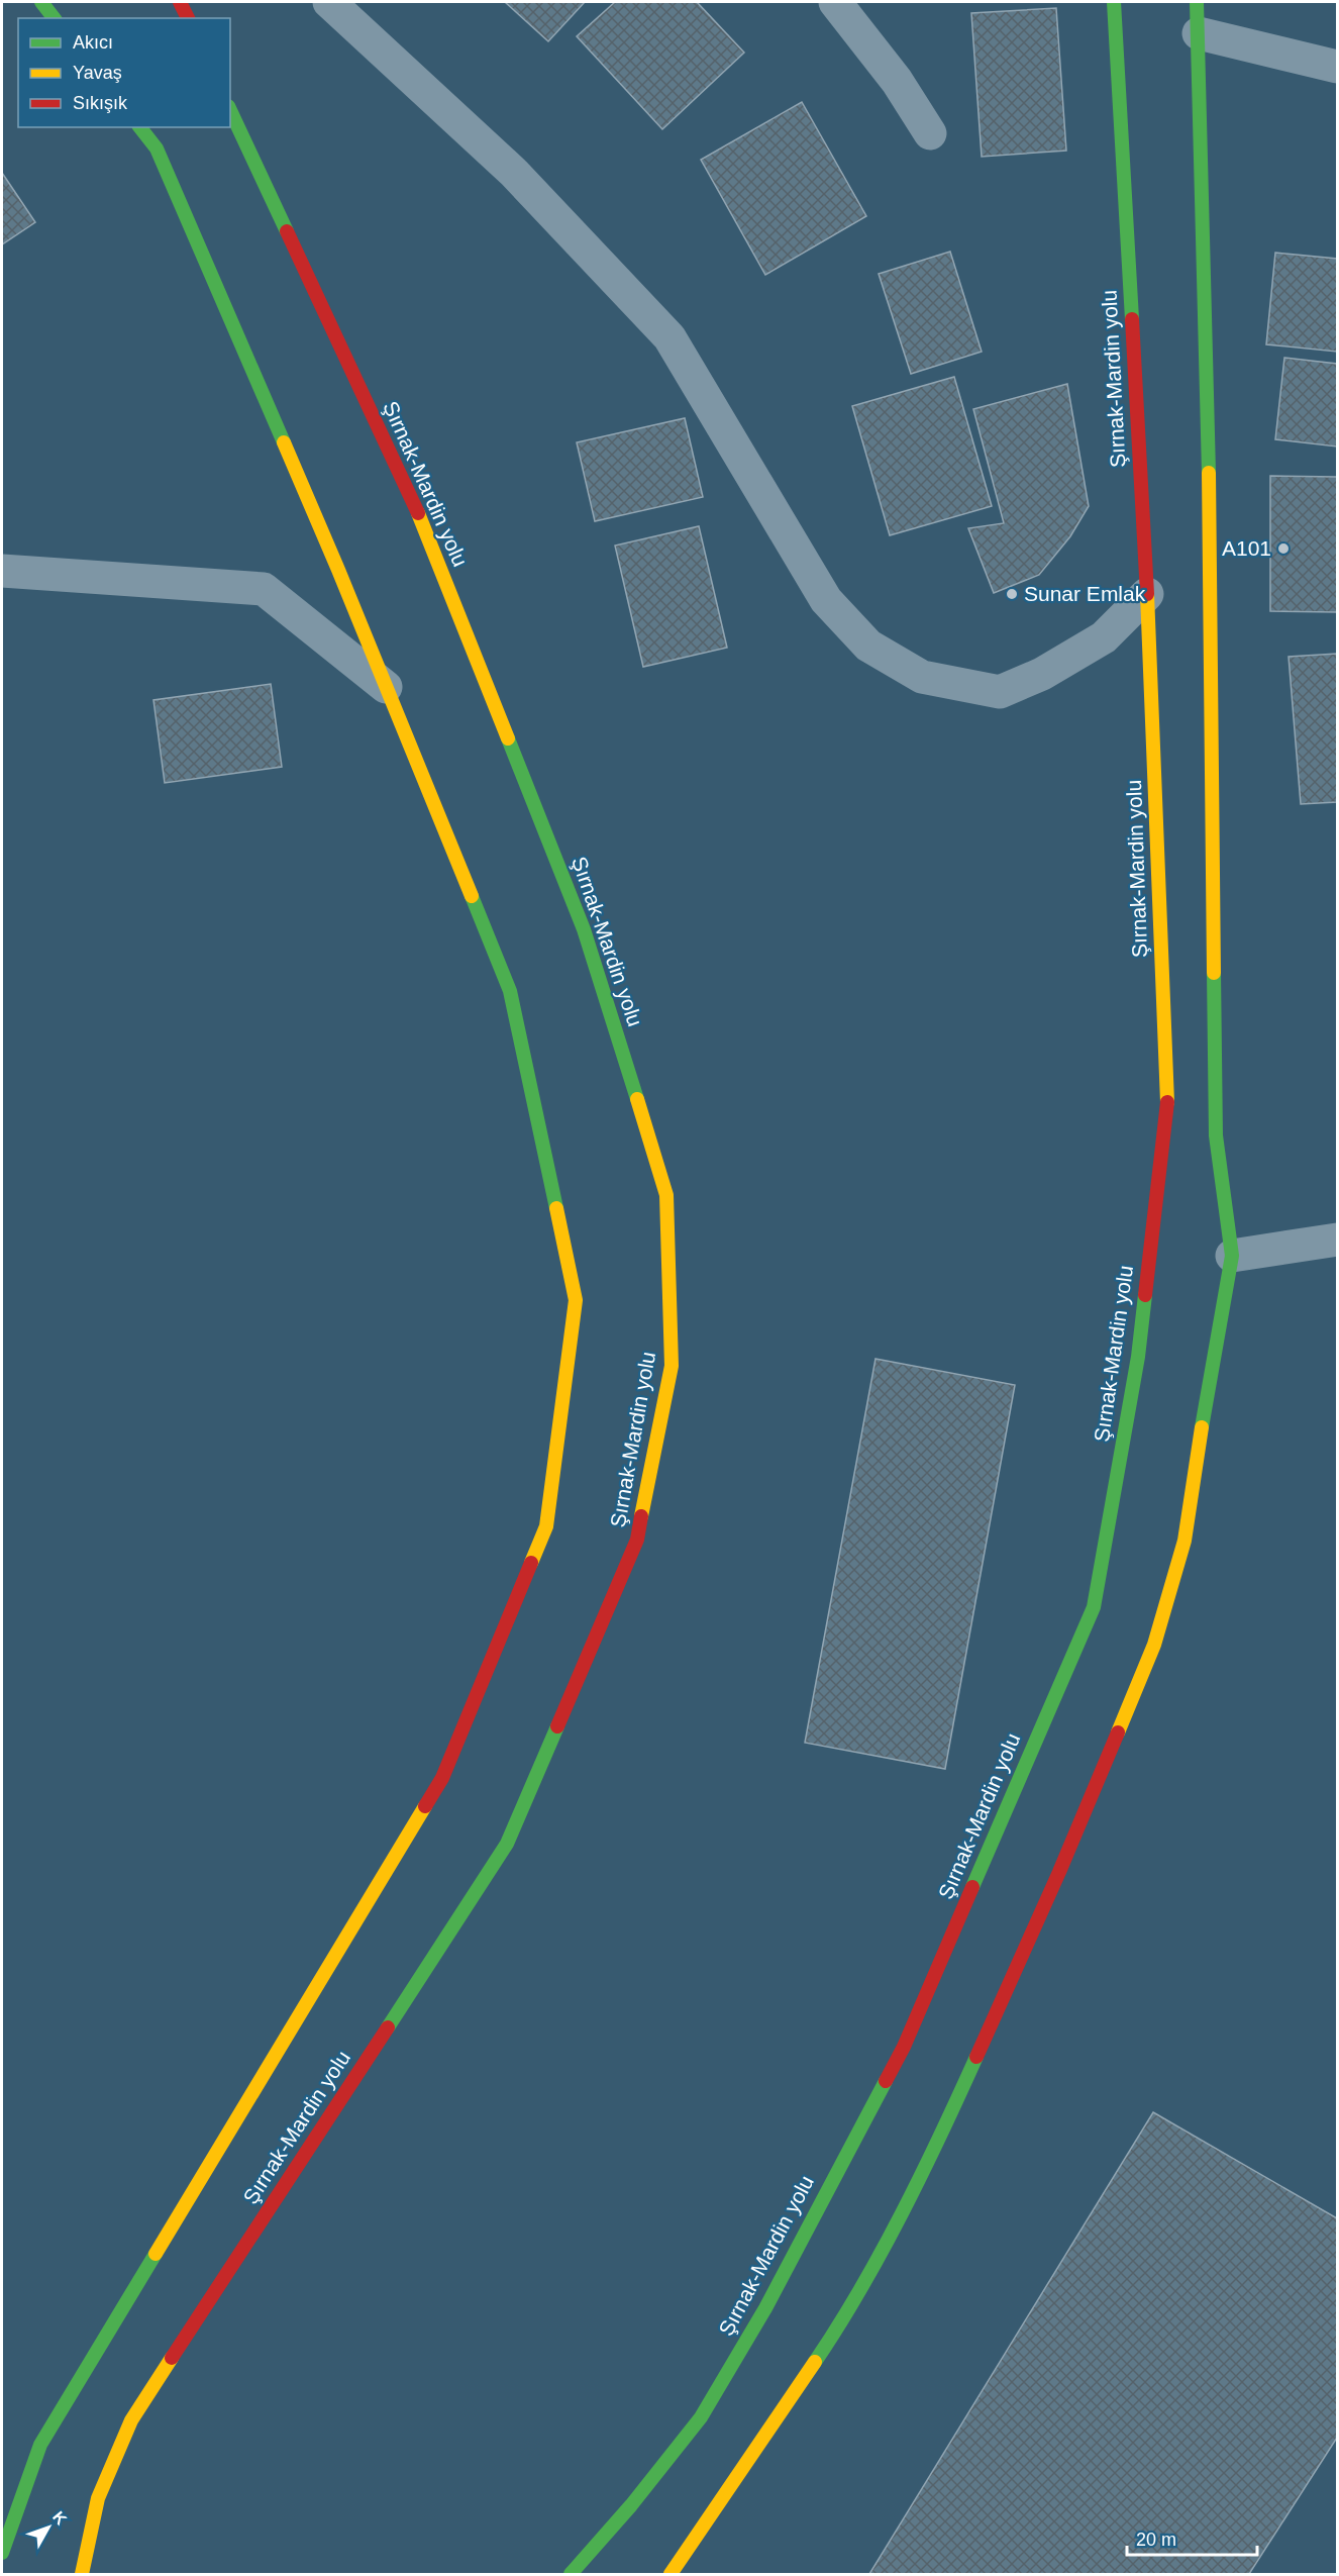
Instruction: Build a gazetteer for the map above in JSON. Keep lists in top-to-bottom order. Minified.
{"streets":{"main road":["Şırnak-Mardin yolu"]},"places":["A101","Sunar Emlak"],"legend":["Akıcı","Yavaş","Sıkışık"],"scale_bar":"20 m","north":"top right"}
